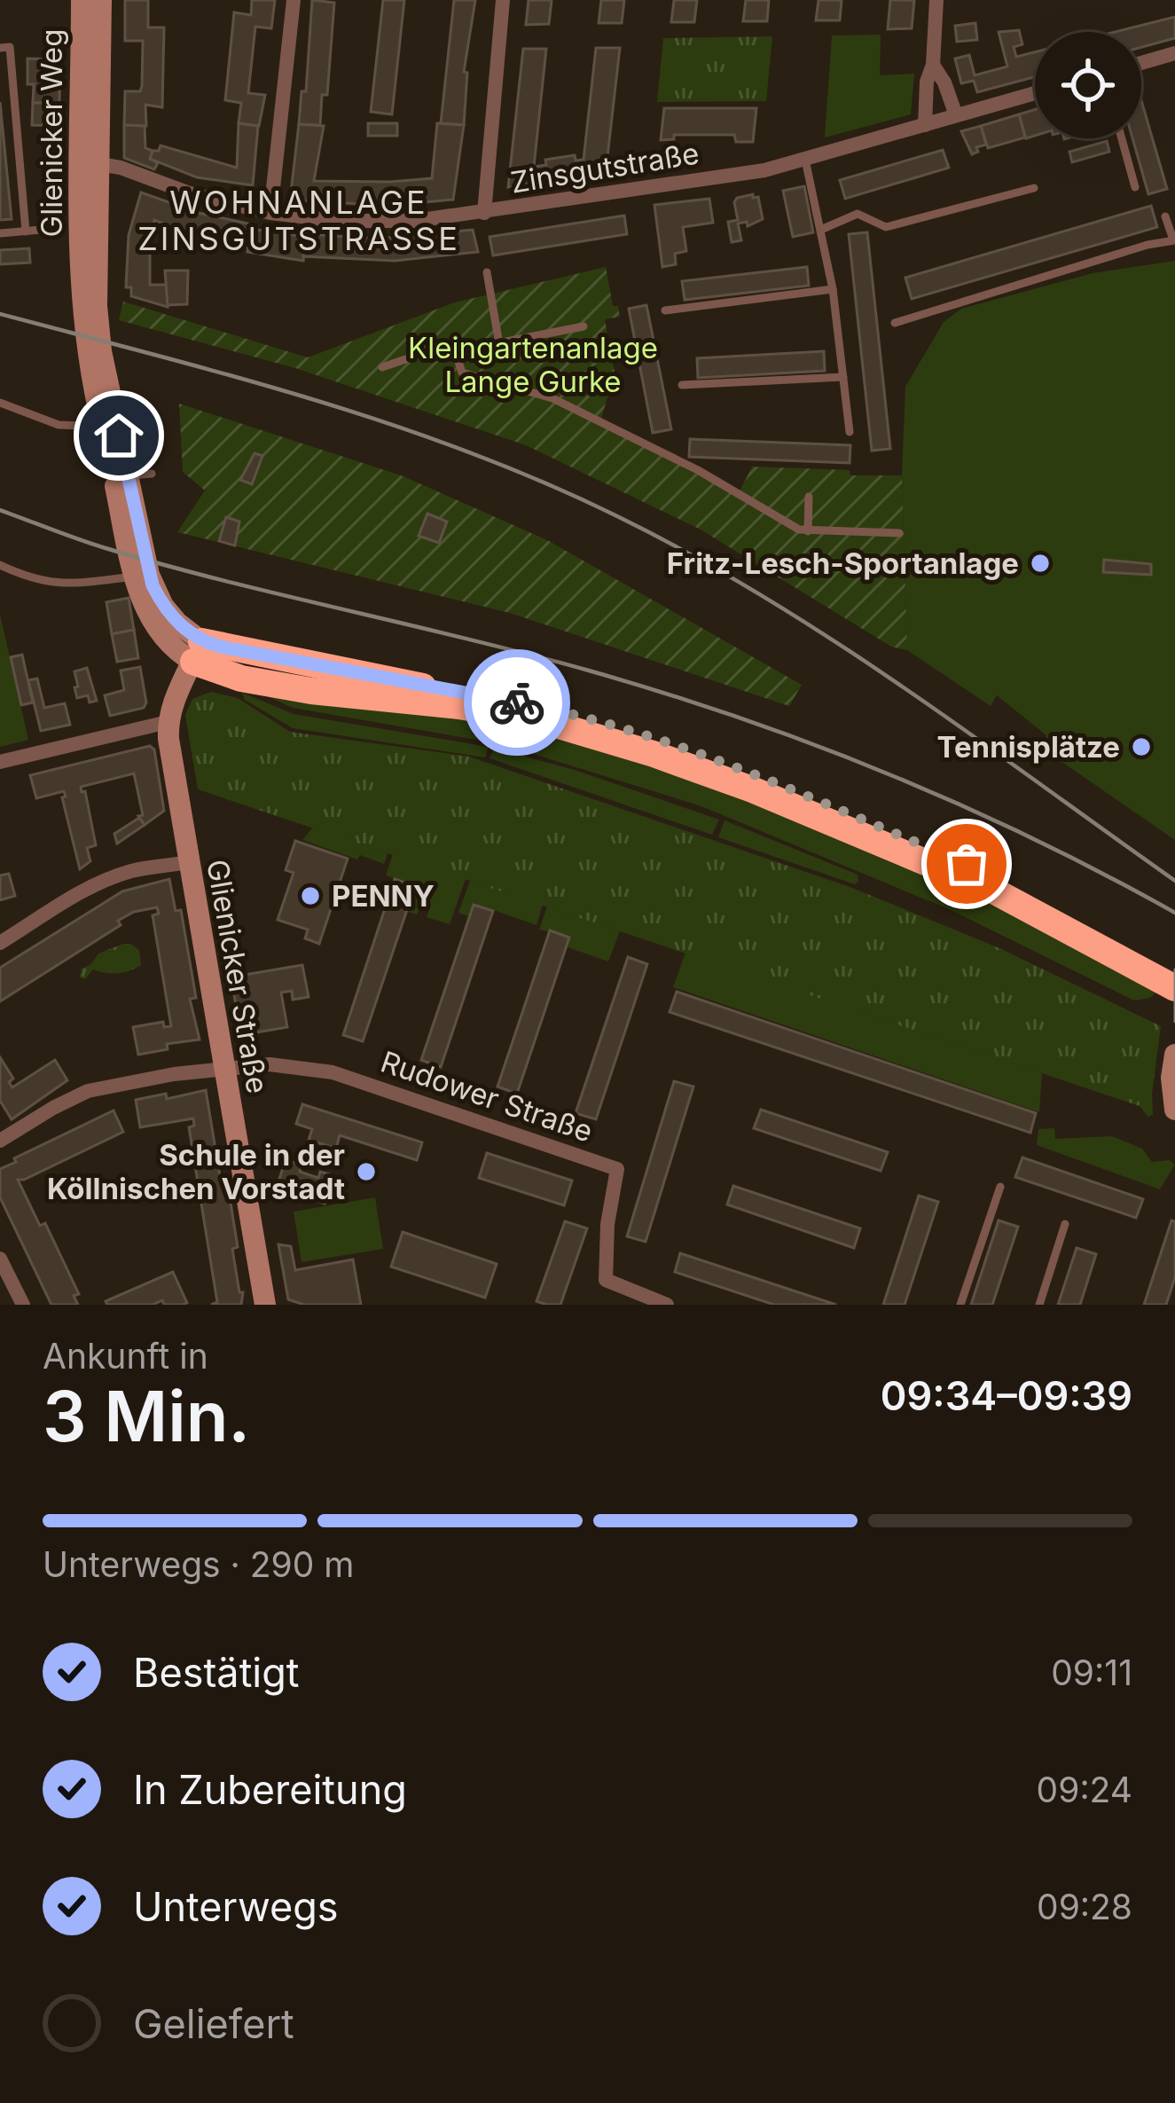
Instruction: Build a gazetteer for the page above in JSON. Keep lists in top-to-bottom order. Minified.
{"streets":{"main road":["Glienicker Weg","Glienicker Straße"],"street":["Zinsgutstraße","Rudower Straße"]},"crossings":[["Glienicker Weg","Zinsgutstraße"],["Glienicker Straße","Rudower Straße"]],"districts":["WOHNANLAGE ZINSGUTSTRASSE"],"parks":["Kleingartenanlage Lange Gurke"],"places":["Fritz-Lesch-Sportanlage","Tennisplätze","PENNY","Schule in der Köllnischen Vorstadt"],"page":{"heading":["3 Min.","Ankunft in","09:34–09:39"],"bar":"Unterwegs · 290 m","list":[["Bestätigt","09:11"],["In Zubereitung","09:24"],["Unterwegs","09:28"],"Geliefert"]}}
